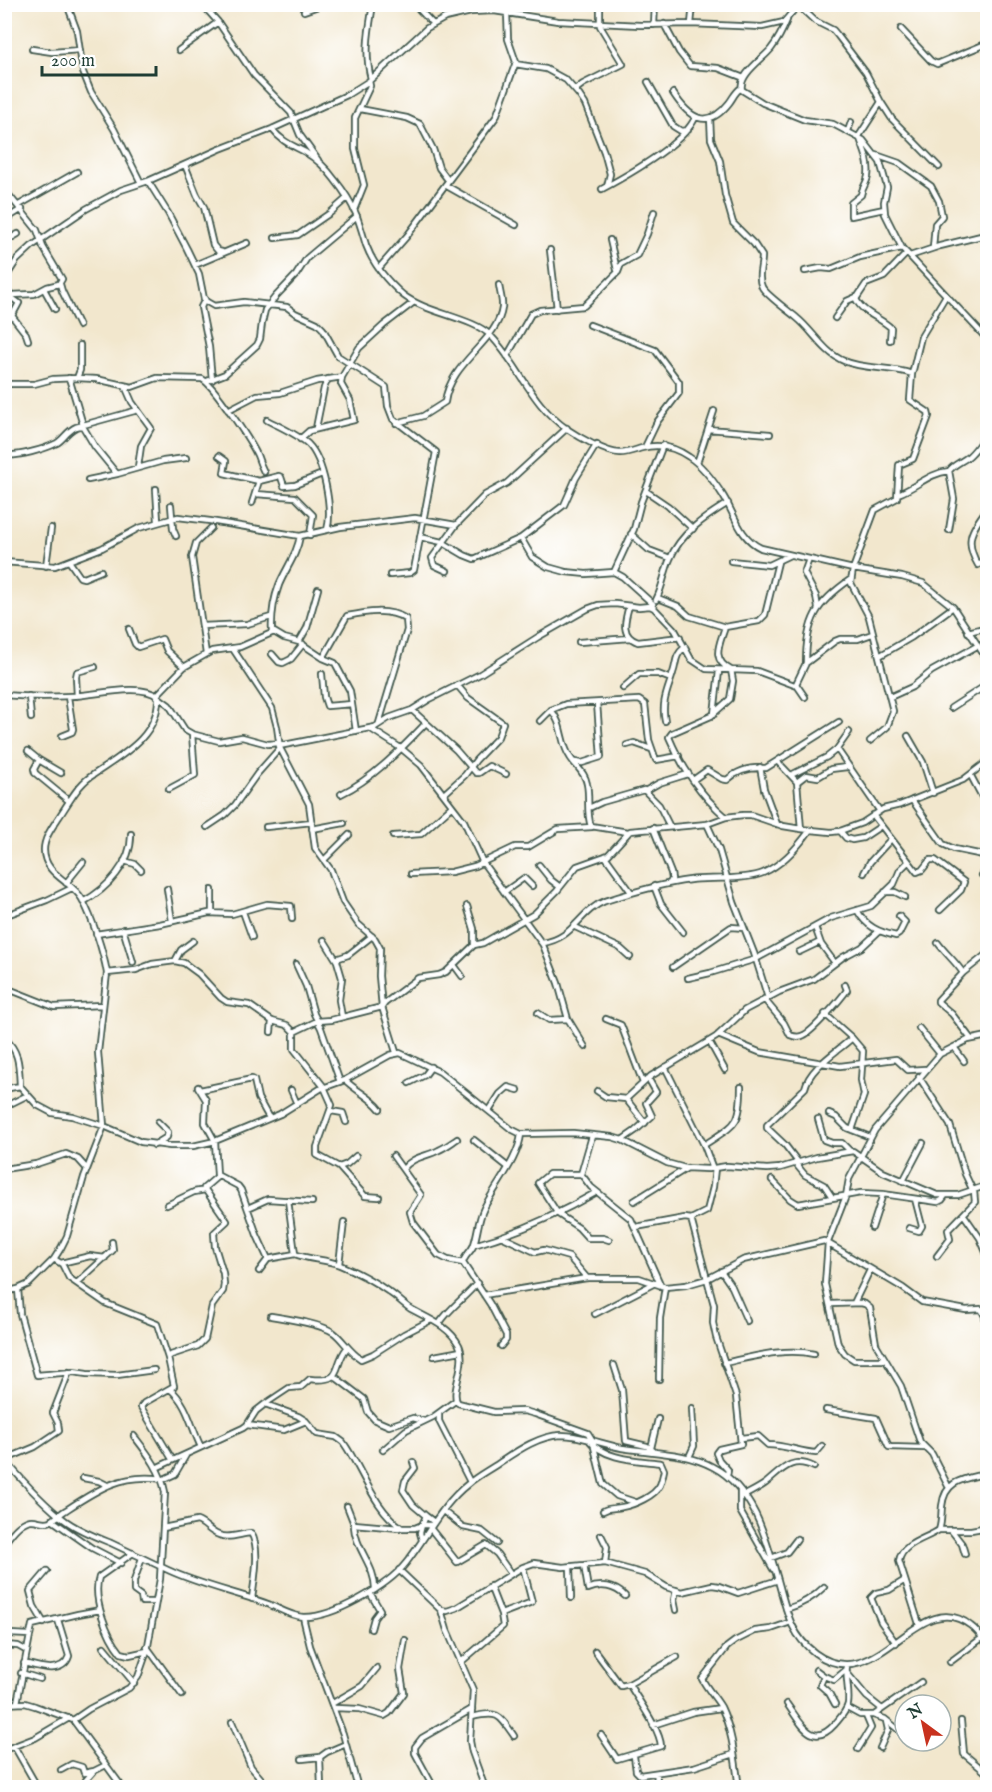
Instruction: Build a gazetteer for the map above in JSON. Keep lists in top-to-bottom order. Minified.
{"scale_bar":"200 m","north":"top left"}
